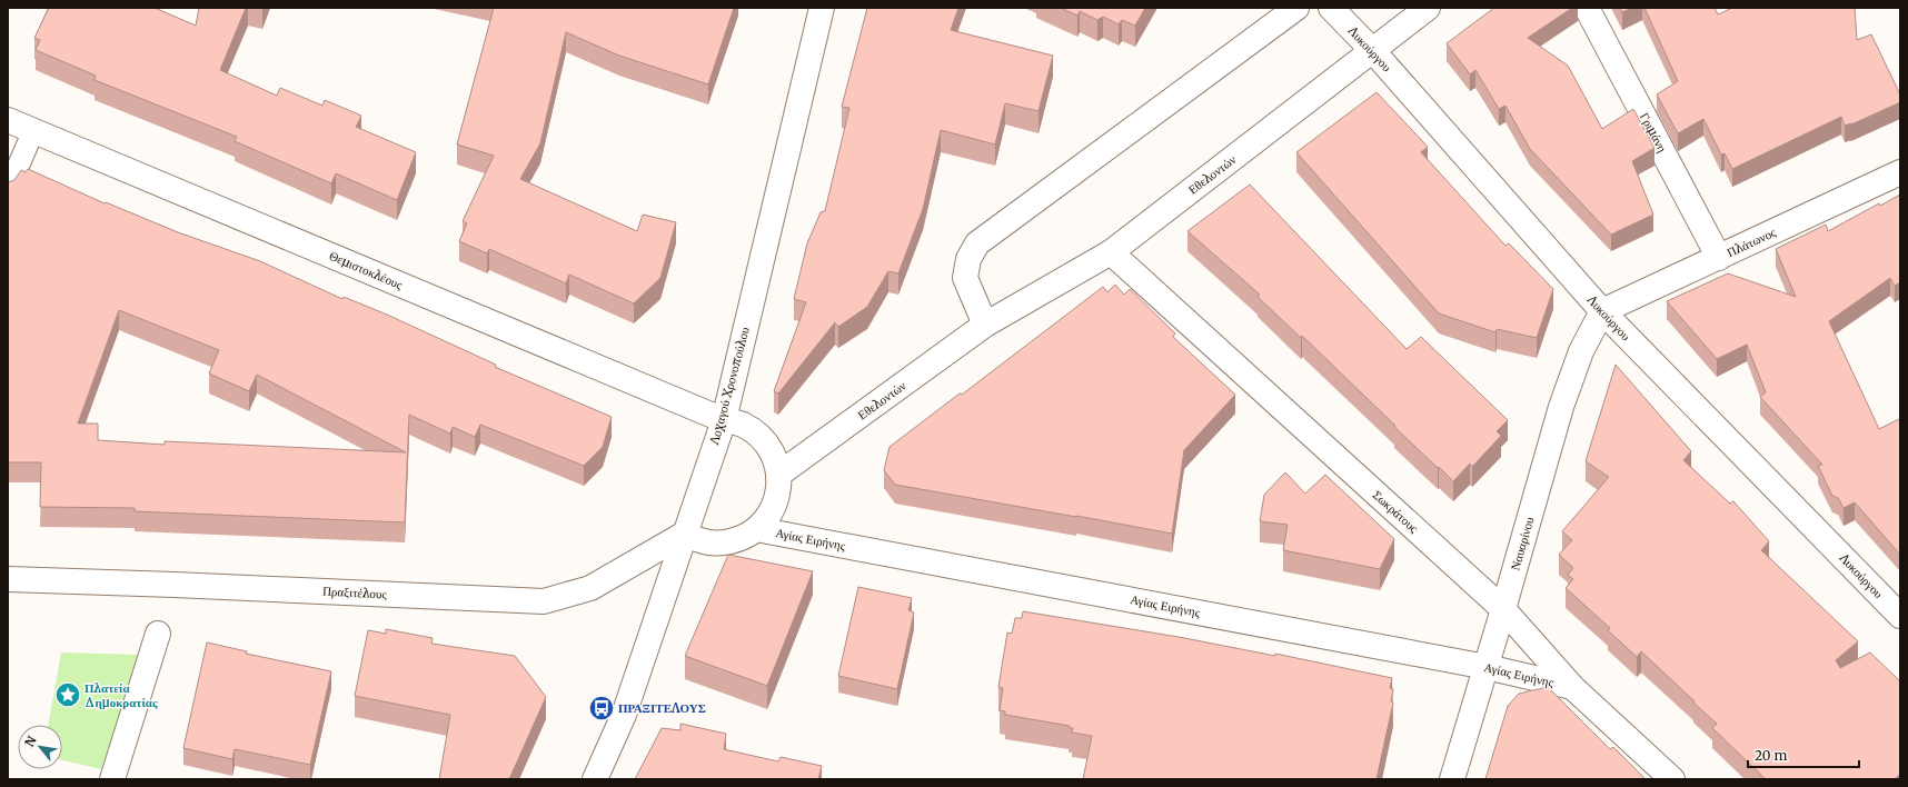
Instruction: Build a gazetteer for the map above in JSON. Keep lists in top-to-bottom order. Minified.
{"streets":{"street":["Λυκούργου","Γριμάνη","Εθελοντών","Πλάτωνος","Θεμιστοκλέους","Λοχαγού Χρονοπούλου","Σωκράτους","Αγίας Ειρήνης","Ναυαρίνου","Πραξιτέλους"]},"crossings":[["Λυκούργου","Εθελοντών"],["Λυκούργου","Πλάτωνος"],["Λυκούργου","Ναυαρίνου"],["Γριμάνη","Πλάτωνος"],["Εθελοντών","Θεμιστοκλέους"],["Εθελοντών","Σωκράτους"],["Πλάτωνος","Ναυαρίνου"],["Θεμιστοκλέους","Λοχαγού Χρονοπούλου"],["Θεμιστοκλέους","Αγίας Ειρήνης"],["Λοχαγού Χρονοπούλου","Πραξιτέλους"],["Σωκράτους","Αγίας Ειρήνης"],["Σωκράτους","Ναυαρίνου"],["Αγίας Ειρήνης","Ναυαρίνου"]],"places":{"place":["Πλατεία Δημοκρατίας"],"bus stop":["ΠΡΑΞΙΤΕΛΟΥΣ"]},"scale_bar":"20 m","north":"top left"}
